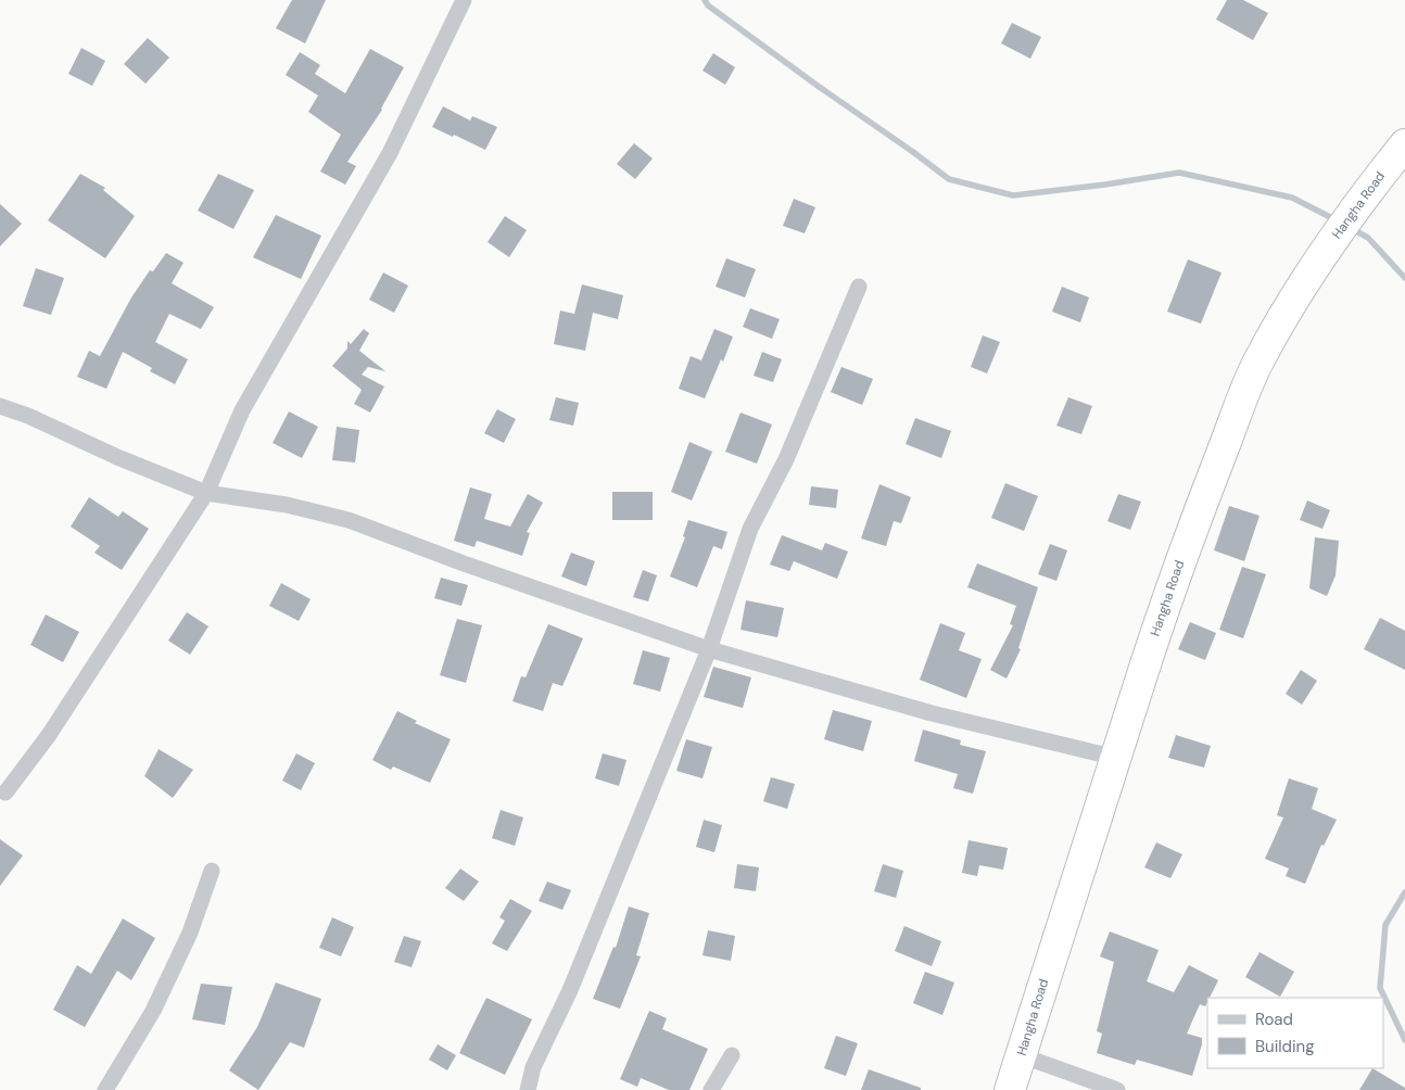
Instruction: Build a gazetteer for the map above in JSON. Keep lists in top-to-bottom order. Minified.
{"streets":{"highway":["Hangha Road"]},"legend":["Road","Building"]}
